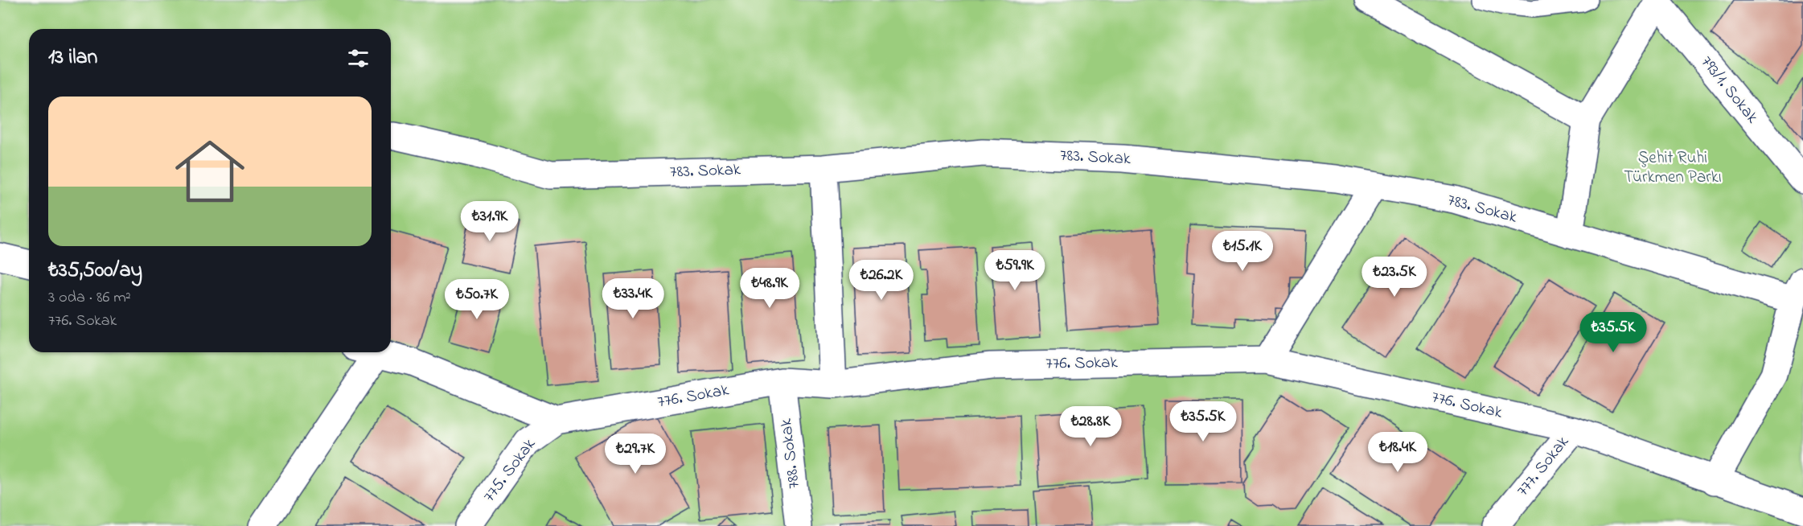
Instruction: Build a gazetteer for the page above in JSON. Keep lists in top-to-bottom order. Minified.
{"streets":{"street":["793/1. Sokak","783. Sokak","776. Sokak","788. Sokak","777. Sokak","775. Sokak"]},"crossings":[["776. Sokak","788. Sokak"],["776. Sokak","777. Sokak"],["776. Sokak","775. Sokak"]],"parks":["Şehit Ruhi Türkmen Parkı"],"page":{"heading":"13 ilan","list":[{"name":"₺35,500/ay","note":"3 oda · 86 m² · 776. Sokak"}],"price":["₺31.9K","₺15.1K","₺59.9K","₺23.5K","₺26.2K","₺48.9K","₺33.4K","₺50.7K","₺35.5K","₺35.5K","₺28.8K","₺18.4K","₺29.7K"]}}
